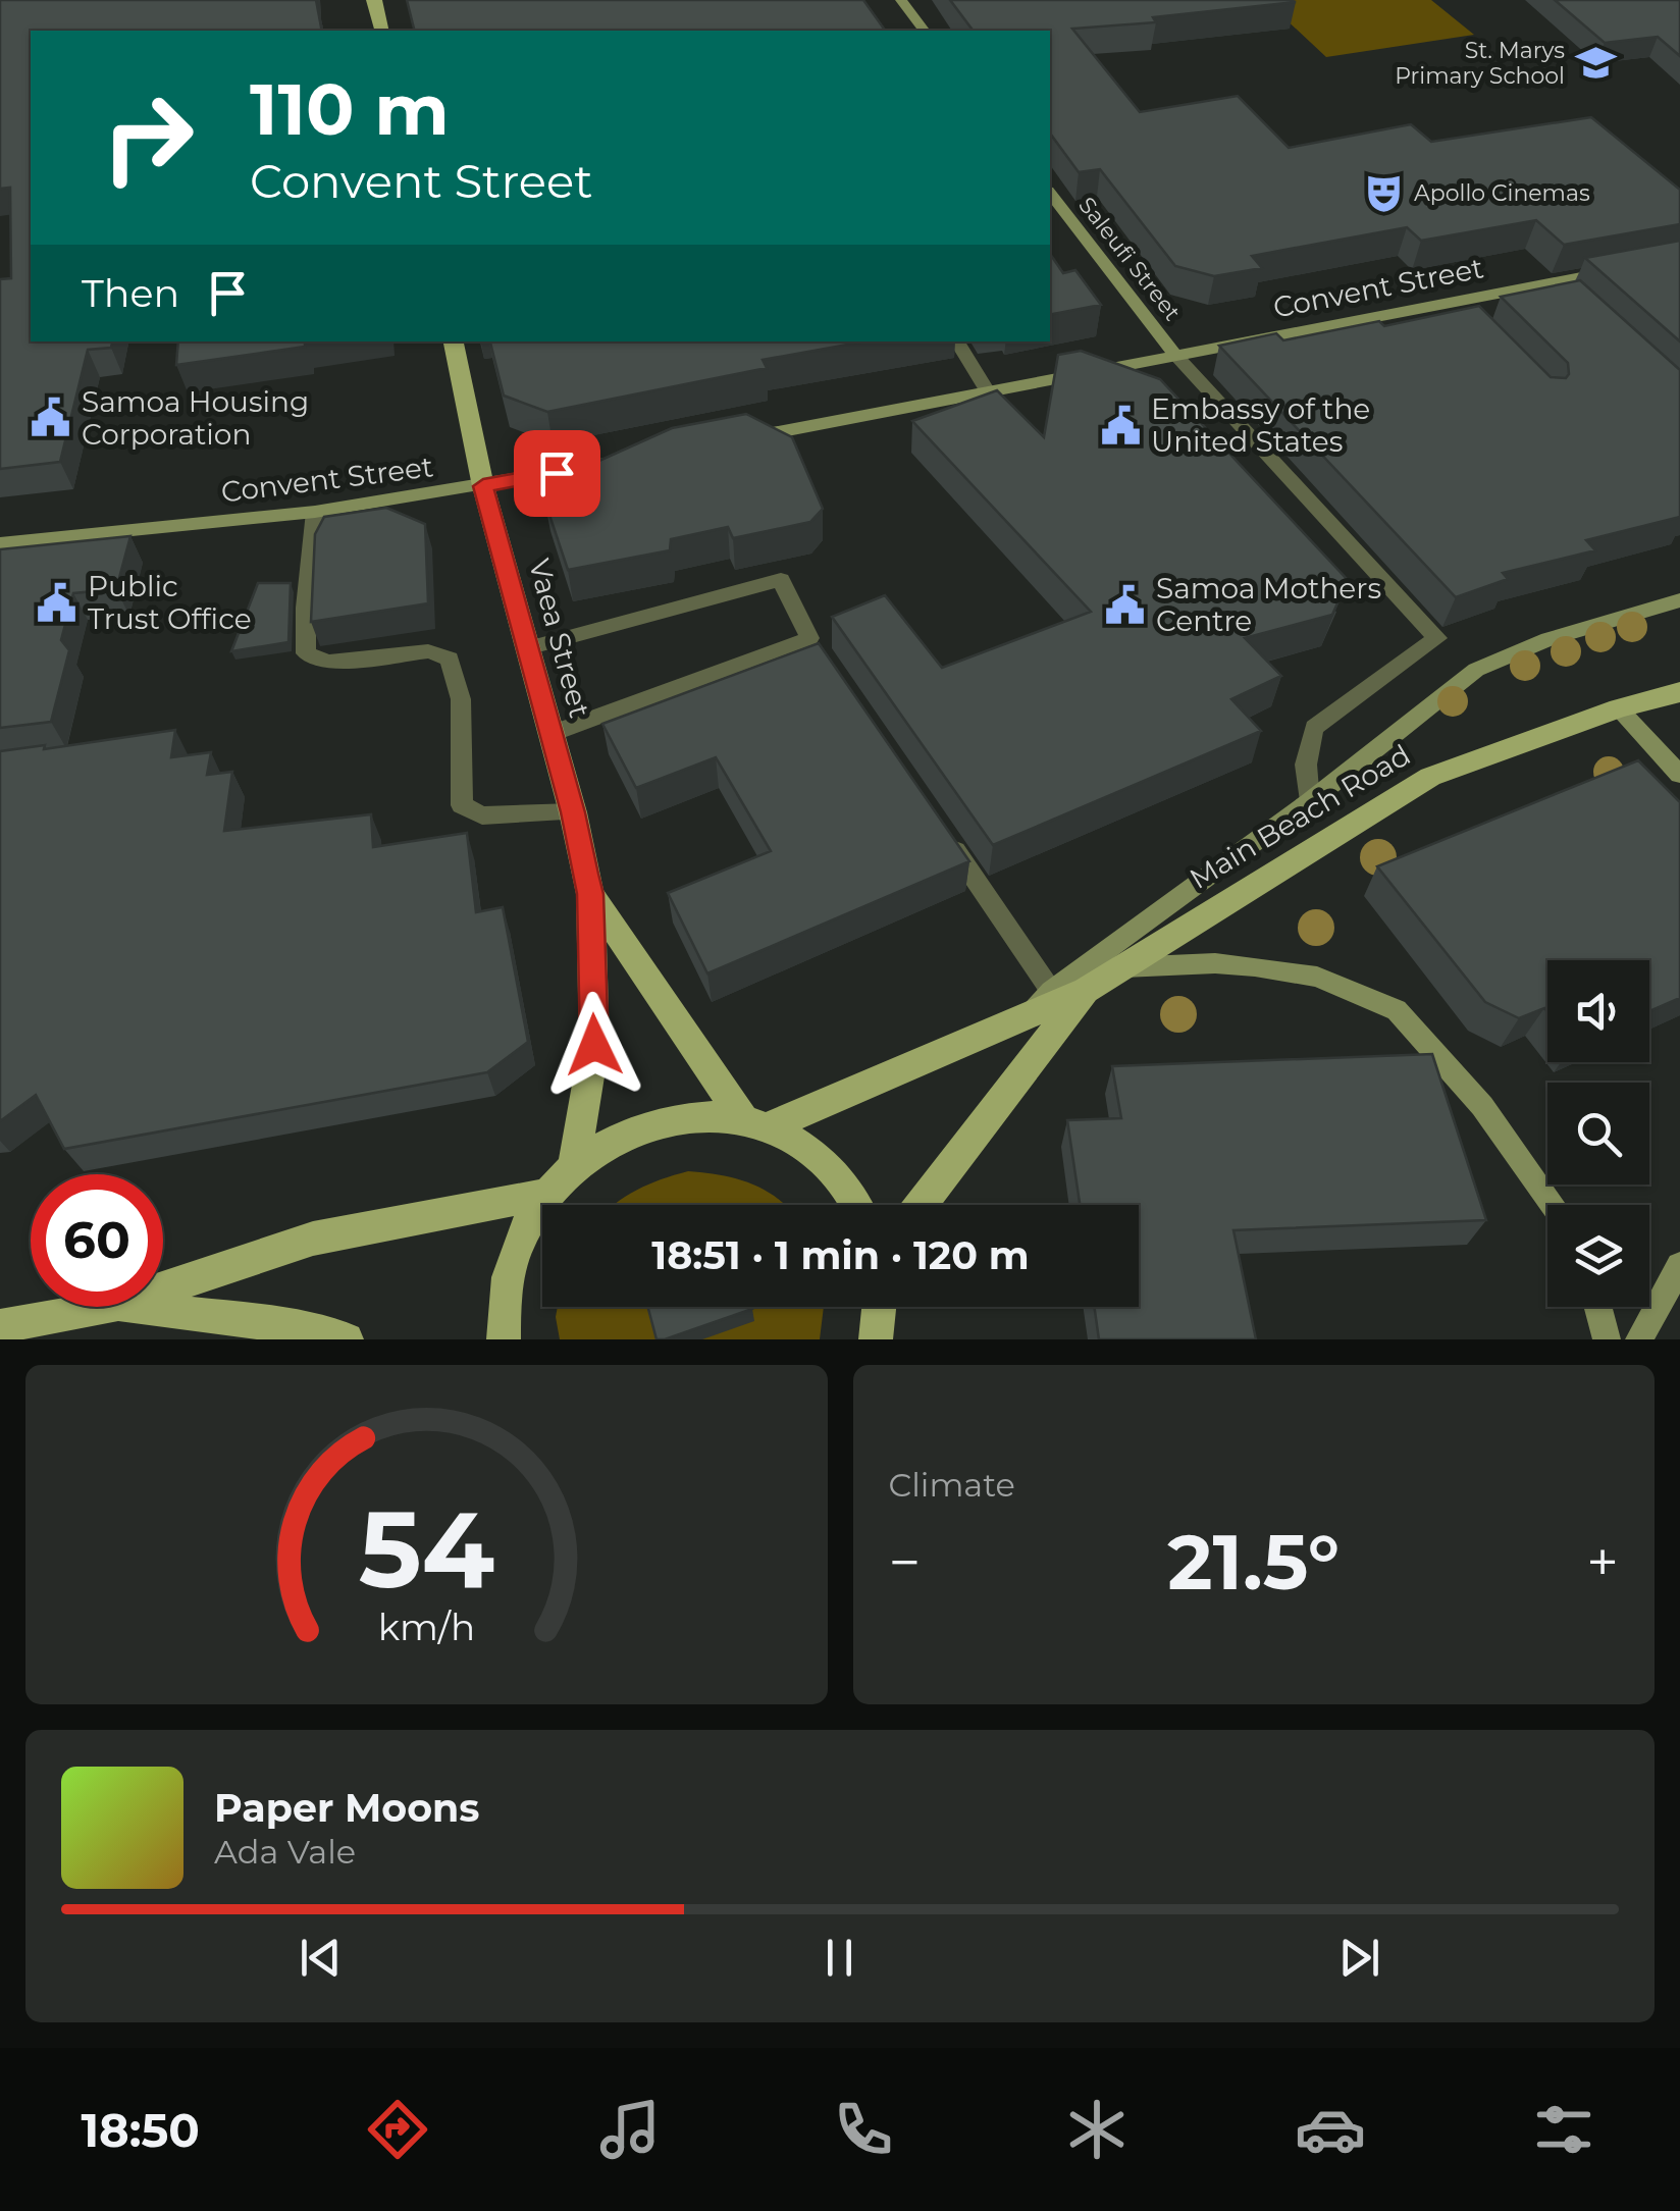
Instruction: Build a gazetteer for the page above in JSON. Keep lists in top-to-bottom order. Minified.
{"streets":{"main road":["Saleufi Street","Convent Street","Vaea Street","Main Beach Road"]},"crossings":[["Saleufi Street","Convent Street"],["Convent Street","Vaea Street"],["Vaea Street","Main Beach Road"]],"places":{"school or university":["St. Marys Primary School"],"theatre":["Apollo Cinemas"],"public building":["Samoa Housing Corporation","Embassy of the United States","Public Trust Office","Samoa Mothers Centre"]},"page":{"turn":["110 m","Convent Street"],"then":"Then","limit":"60","trip":"18:51 · 1 min · 120 m","tile":"Climate","heat":["−","21.5°","+"],"song":["Paper Moons","Ada Vale"],"tabs":"18:50","gauge":["54","km/h"]}}
